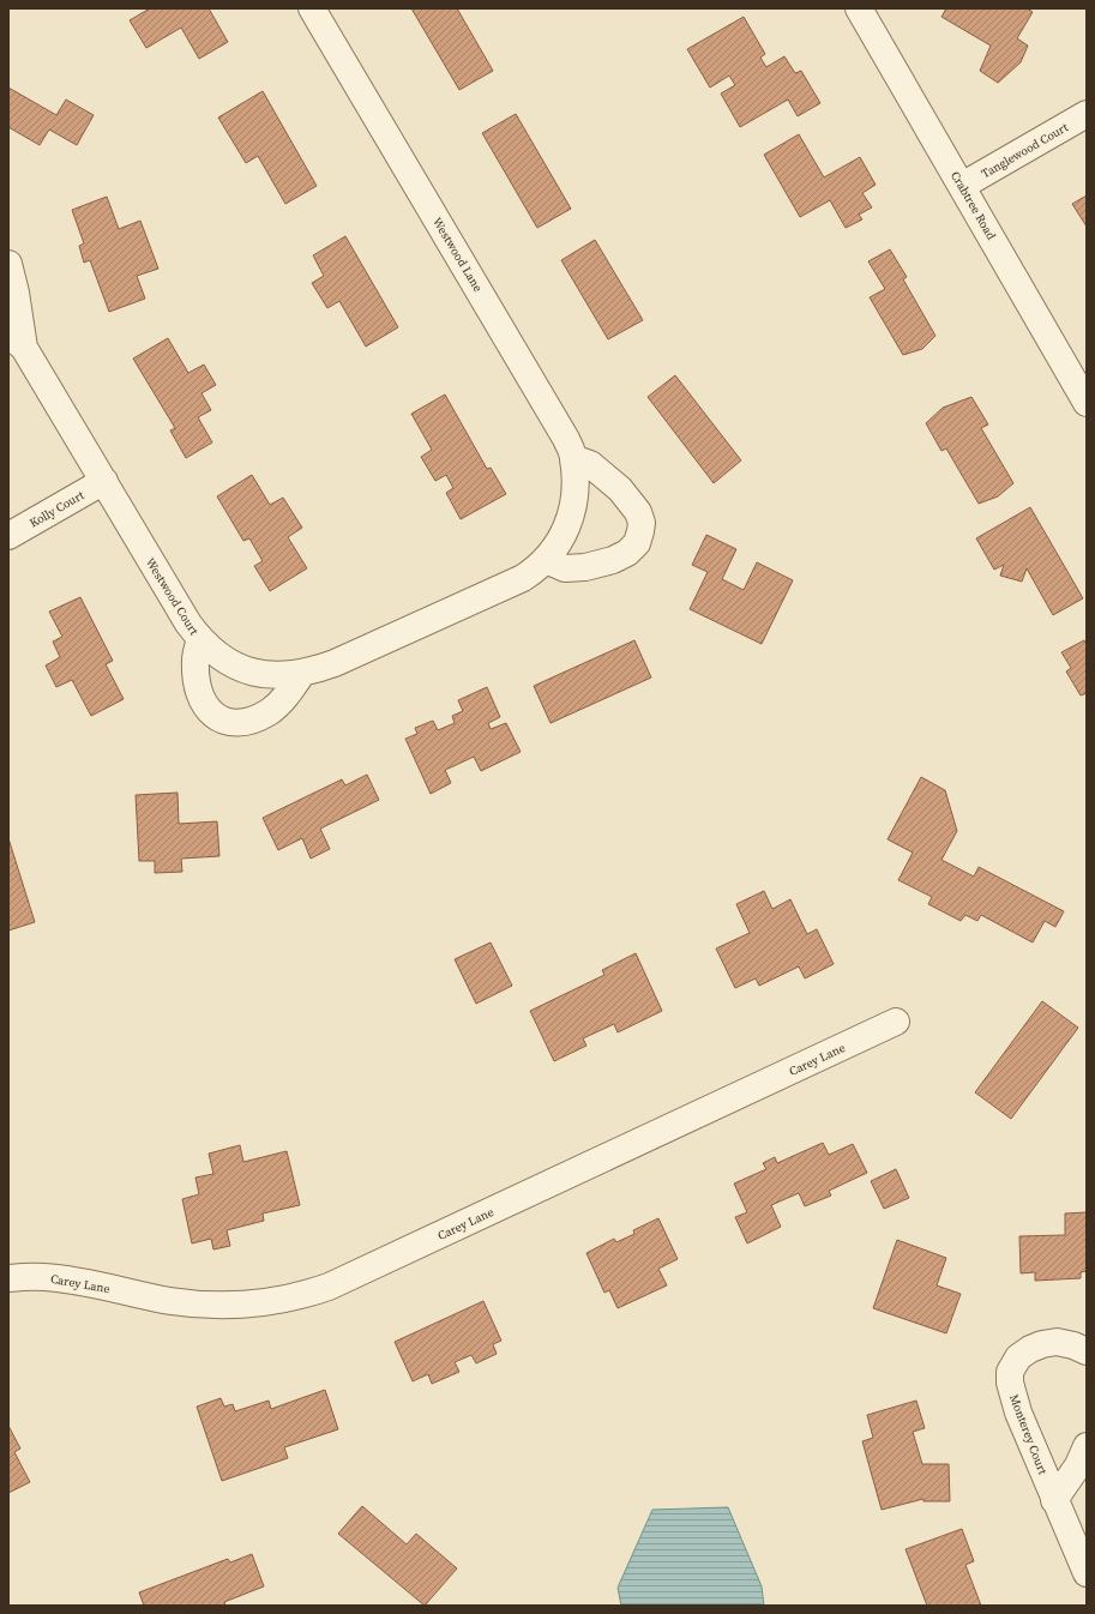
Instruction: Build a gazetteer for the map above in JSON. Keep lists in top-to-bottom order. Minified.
{"streets":{"street":["Tanglewood Court","Crabtree Road","Westwood Lane","Kolly Court","Westwood Court","Carey Lane","Monterey Court"]},"crossings":[["Tanglewood Court","Crabtree Road"],["Westwood Lane","Westwood Court"],["Kolly Court","Westwood Court"]]}
